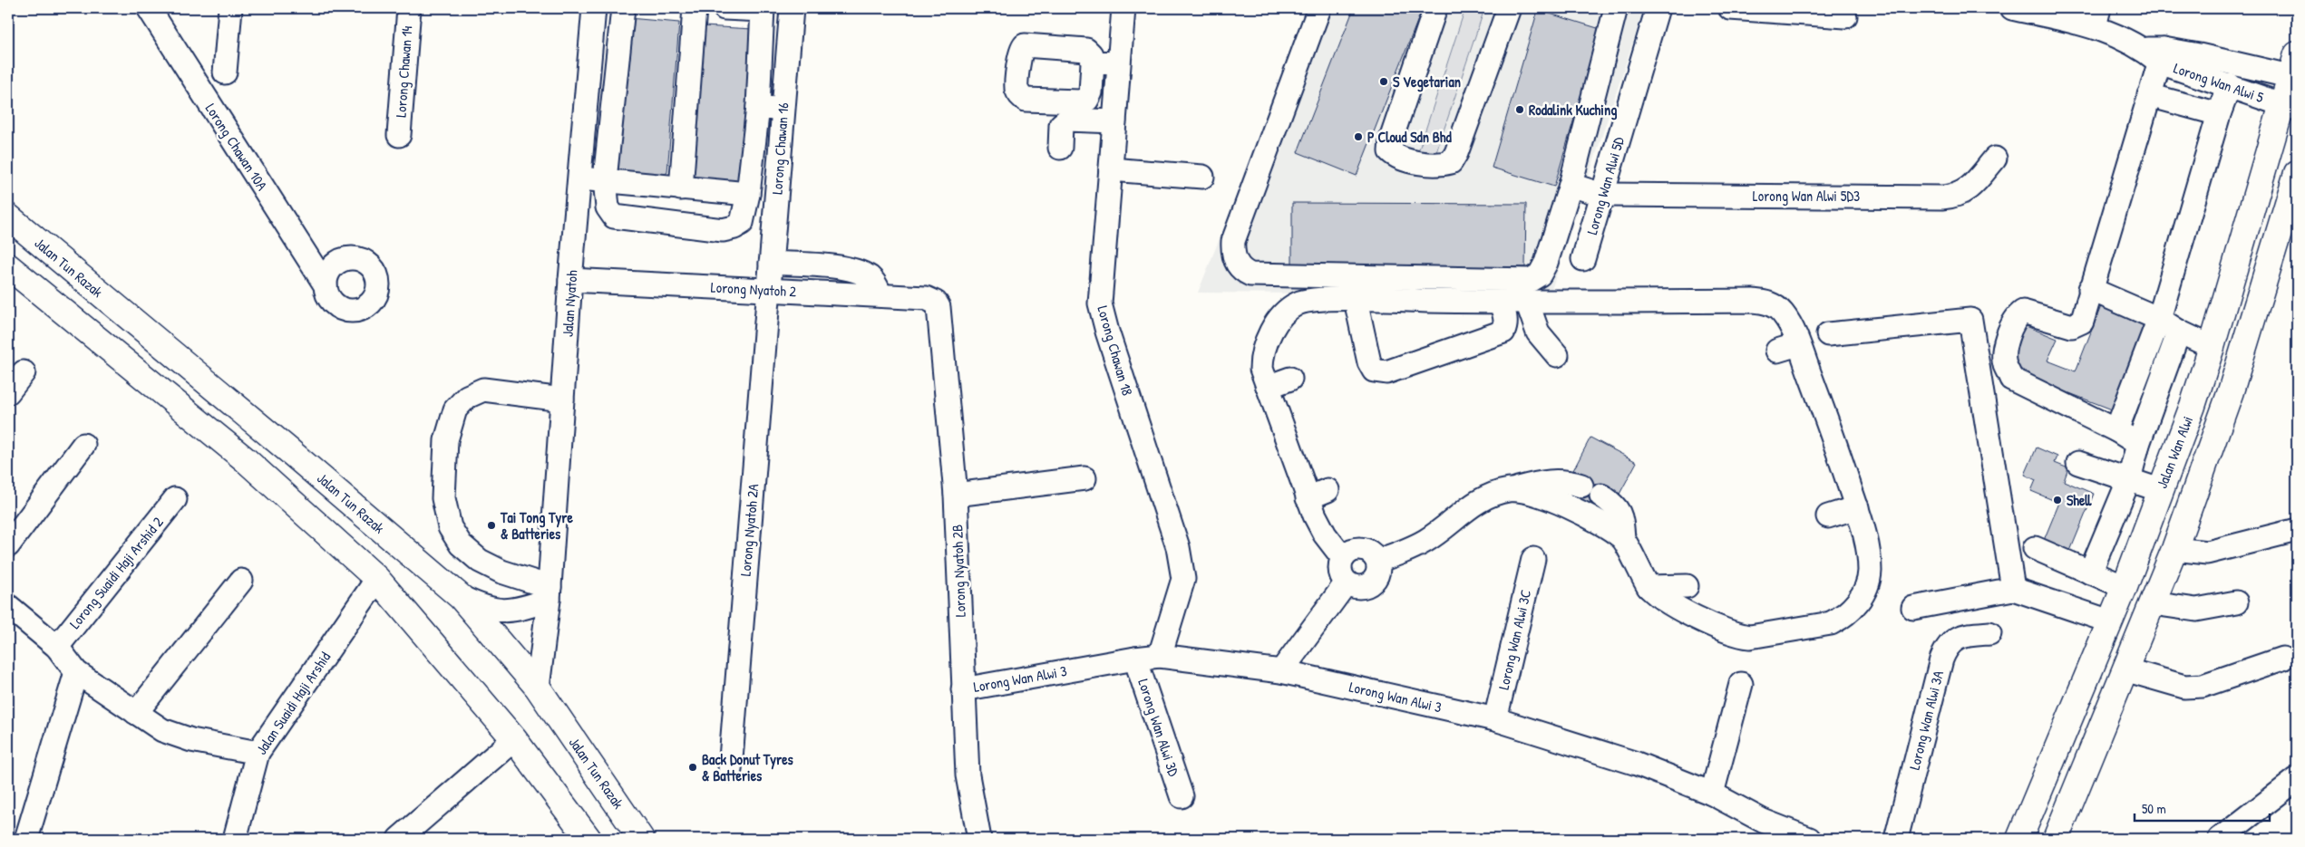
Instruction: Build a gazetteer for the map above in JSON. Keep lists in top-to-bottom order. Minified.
{"streets":{"main road":["Jalan Tun Razak","Jalan Wan Alwi"],"street":["Lorong Chawan 14","Lorong Wan Alwi 5","Lorong Chawan 10A","Lorong Chawan 16","Lorong Wan Alwi 5D","Lorong Wan Alwi 5D3","Lorong Nyatoh 2","Jalan Nyatoh","Lorong Chawan 18","Lorong Nyatoh 2A","Lorong Nyatoh 2B","Lorong Suaidi Haji Arshid 2","Lorong Wan Alwi 3C","Lorong Wan Alwi 3","Jalan Suaidi Haji Arshid","Lorong Wan Alwi 3A","Lorong Wan Alwi 3D"]},"crossings":[["Lorong Wan Alwi 5","Jalan Wan Alwi"],["Lorong Chawan 16","Lorong Nyatoh 2"],["Lorong Chawan 16","Lorong Nyatoh 2A"],["Lorong Wan Alwi 5D","Lorong Wan Alwi 5D3"],["Jalan Tun Razak","Jalan Nyatoh"],["Lorong Nyatoh 2","Jalan Nyatoh"],["Lorong Nyatoh 2","Lorong Nyatoh 2A"],["Lorong Nyatoh 2","Lorong Nyatoh 2B"],["Lorong Chawan 18","Lorong Wan Alwi 3"],["Lorong Nyatoh 2B","Lorong Wan Alwi 3"],["Lorong Wan Alwi 3C","Lorong Wan Alwi 3"],["Lorong Wan Alwi 3","Lorong Wan Alwi 3D"]],"places":["S Vegetarian","Rodalink Kuching","P Cloud Sdn Bhd","Shell","Tai Tong Tyre & Batteries","Back Donut Tyres & Batteries"],"scale_bar":"50 m"}
